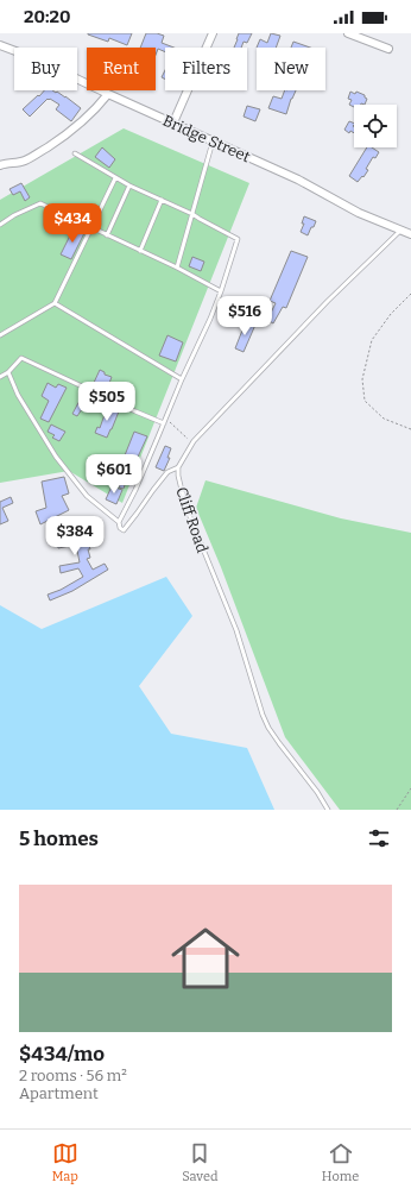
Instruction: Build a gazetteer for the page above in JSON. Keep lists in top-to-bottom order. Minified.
{"streets":{"street":["Bridge Street"],"lane":["Cliff Road"]},"crossings":[["Bridge Street","Cliff Road"]],"page":{"status":"20:20","chip":["Buy","Rent","Filters","New"],"price":["$434","$516","$505","$601","$384"],"heading":"5 homes","list":[{"name":"$434/mo","note":"2 rooms · 56 m² · Apartment"}],"tabs":["Map","Saved","Home"]}}
